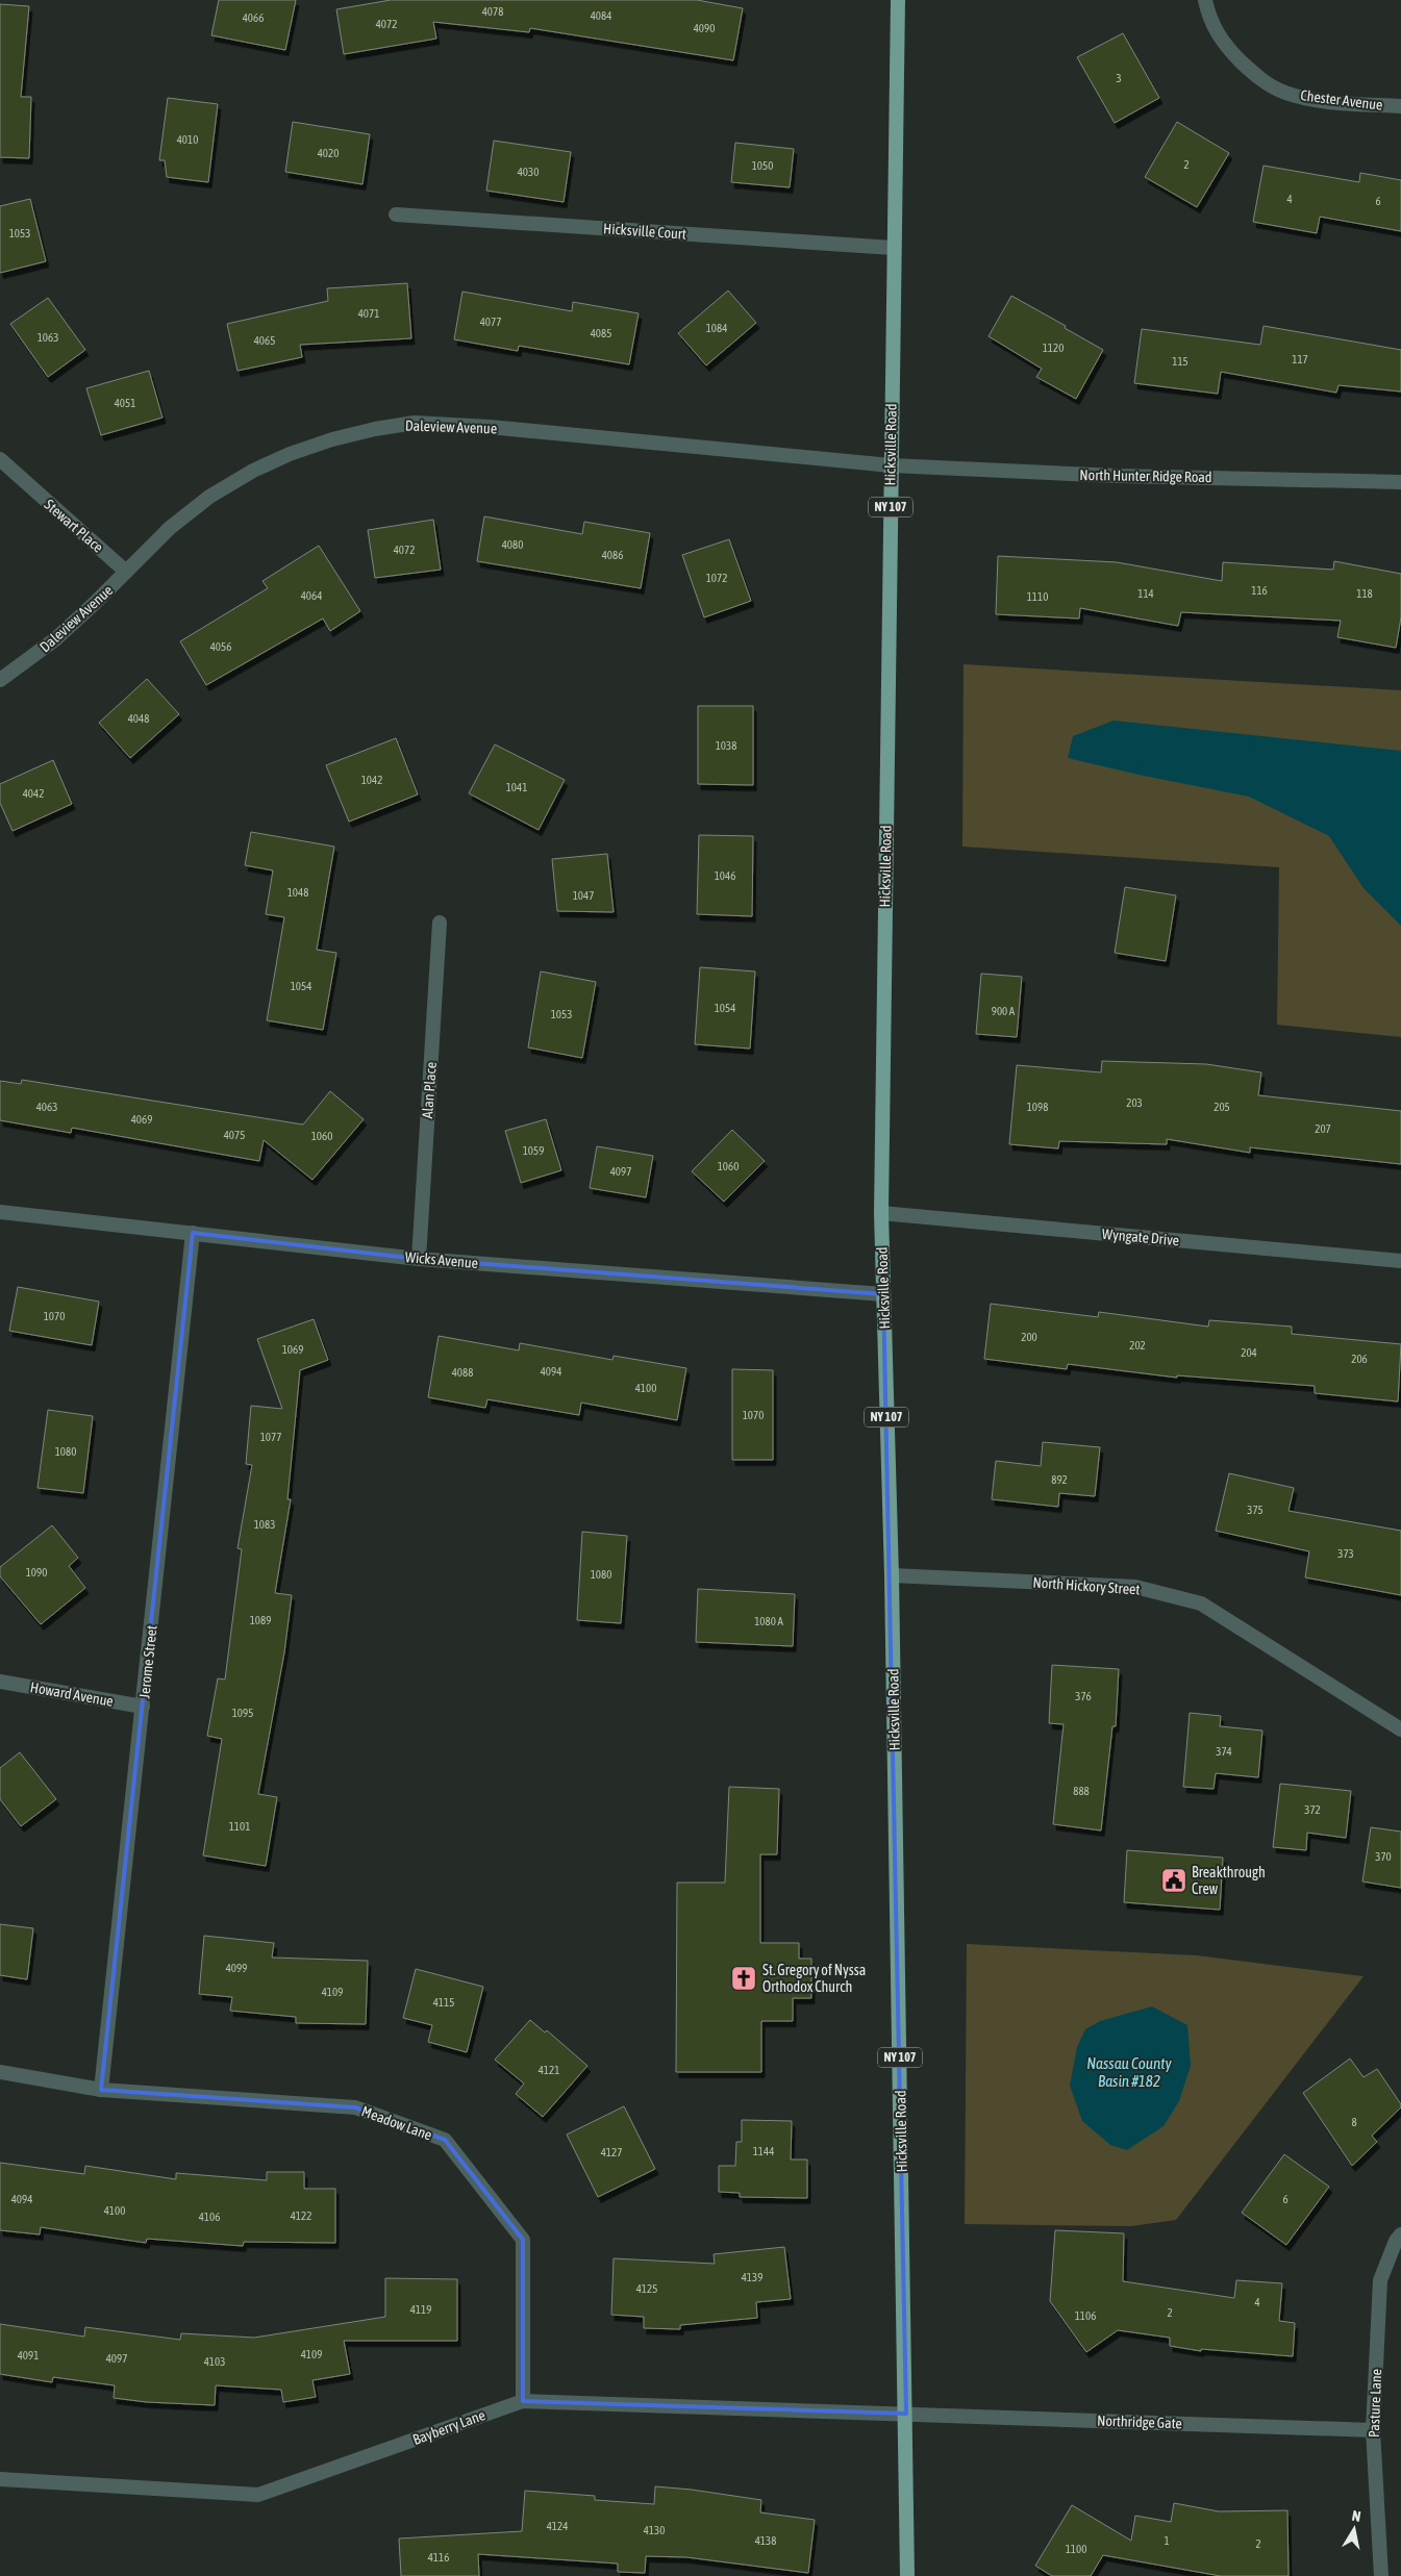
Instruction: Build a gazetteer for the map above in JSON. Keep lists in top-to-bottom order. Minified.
{"streets":{"main road":["Hicksville Road","NY 107"],"street":["Chester Avenue","Hicksville Court","Daleview Avenue","North Hunter Ridge Road","Stewart Place","Alan Place","Wyngate Drive","Wicks Avenue","North Hickory Street","Jerome Street","Howard Avenue","Meadow Lane","Pasture Lane","Northridge Gate","Bayberry Lane"]},"crossings":[["Hicksville Court","Hicksville Road"],["Daleview Avenue","Hicksville Road"],["Daleview Avenue","North Hunter Ridge Road"],["Daleview Avenue","Stewart Place"],["Hicksville Road","North Hunter Ridge Road"],["Hicksville Road","Wyngate Drive"],["Hicksville Road","Wicks Avenue"],["Hicksville Road","North Hickory Street"],["Hicksville Road","Northridge Gate"],["Hicksville Road","Bayberry Lane"],["Alan Place","Wicks Avenue"],["Wicks Avenue","Jerome Street"],["Jerome Street","Howard Avenue"],["Jerome Street","Meadow Lane"],["Meadow Lane","Bayberry Lane"],["Pasture Lane","Northridge Gate"],["Northridge Gate","Bayberry Lane"]],"water":["Nassau County Basin #182"],"places":{"public building":["Breakthrough Crew"],"church":["St. Gregory of Nyssa Orthodox Church"]},"house_numbers":["4078","4084","4066","4072","4090","3","4010","4020","2","1050","4030","4","6","1053","4071","4077","1084","4085","1063","4065","1120","117","115","4051","4080","4072","4086","1072","116","114","118","4064","1110","4056","4048","1038","1042","1041","4042","1046","1048","1047","1054","1054","900 A","1053","203","4063","1098","205","4069","207","4075","1060","1059","1060","4097","1070","200","202","1069","204","206","4094","4088","4100","1070","1077","1080","892","375","1083","373","1090","1080","1089","1080 A","376","1095","374","888","372","1101","370","4099","4109","4115","4121","8","1144","4127","4094","6","4100","4122","4106","4139","4125","4","4119","2","1106","4109","4091","4097","4103","4124","4130","4138","1","2","1100","4116"],"north":"top"}
